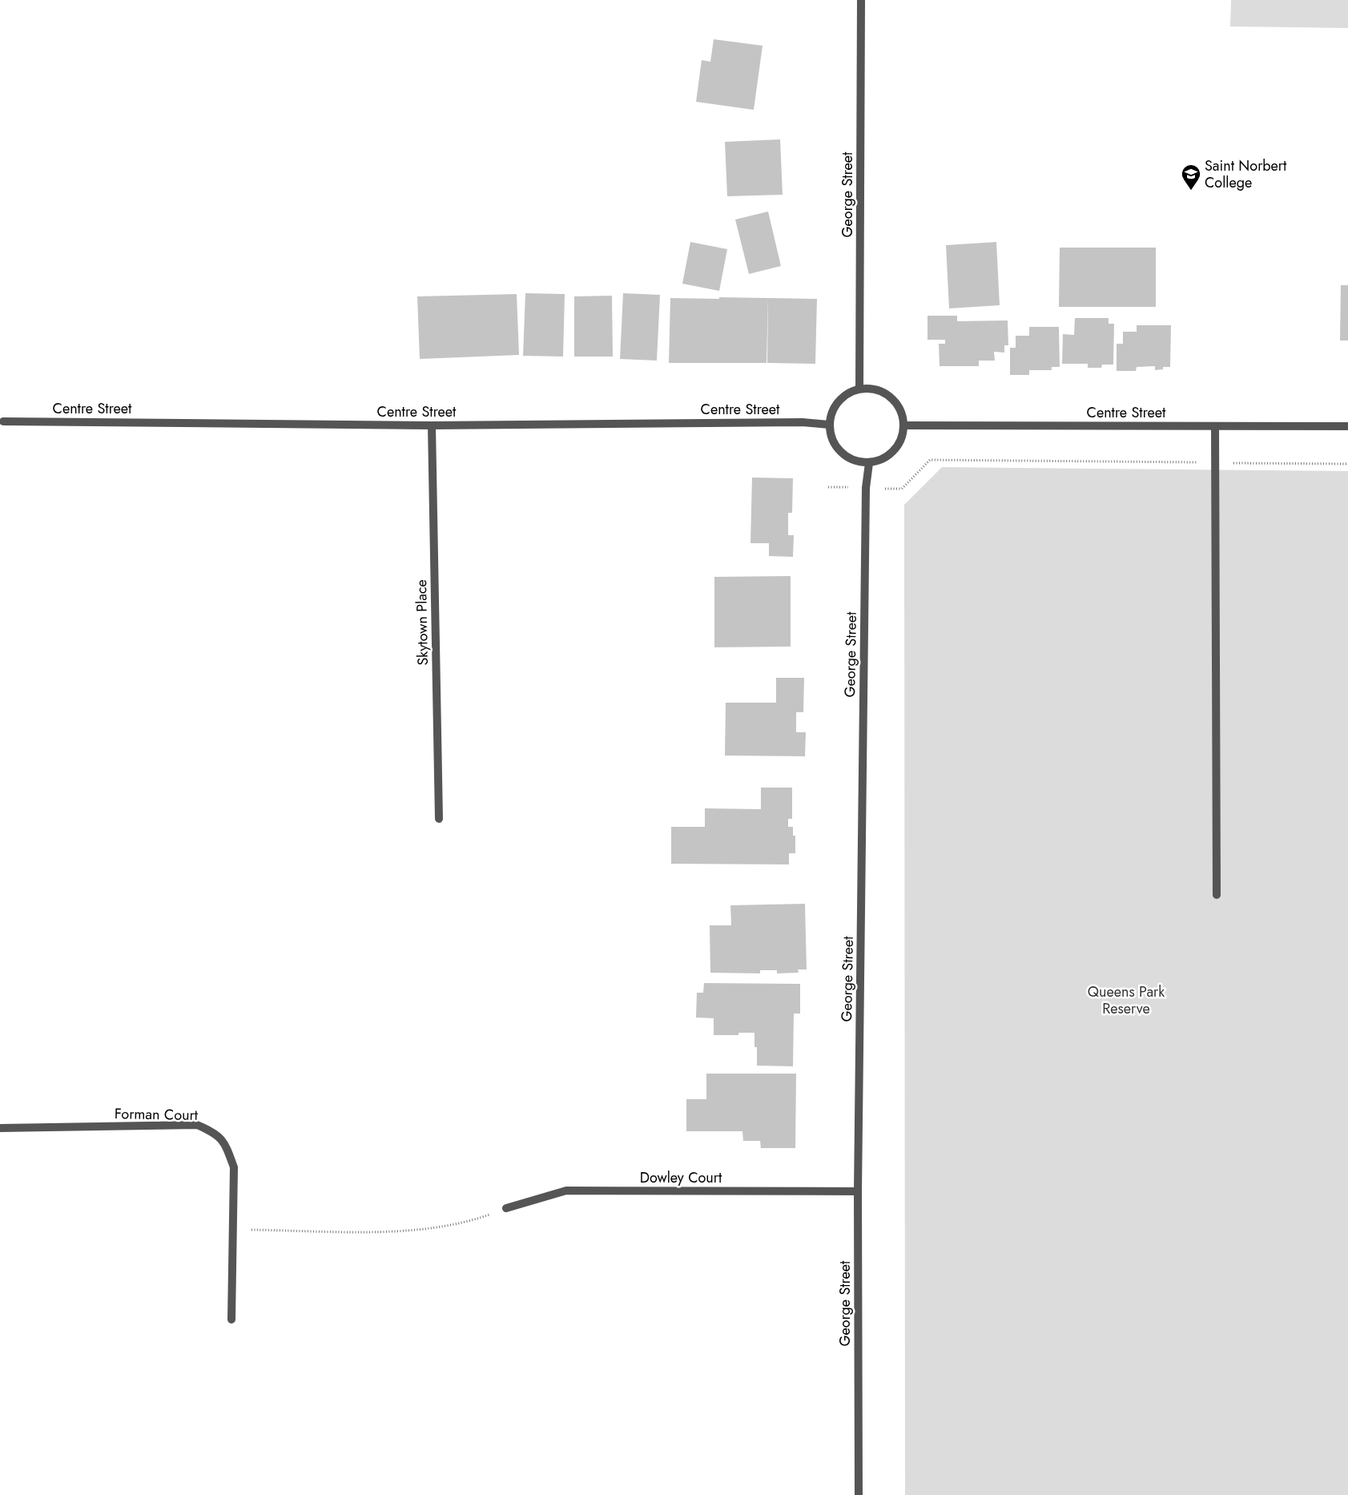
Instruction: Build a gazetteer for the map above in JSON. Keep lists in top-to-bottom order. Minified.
{"streets":{"street":["George Street","Centre Street","Skytown Place","Forman Court","Dowley Court"]},"crossings":[["George Street","Centre Street"],["George Street","Dowley Court"],["Centre Street","Skytown Place"]],"parks":["Queens Park Reserve"],"places":{"school or university":["Saint Norbert College"]}}
